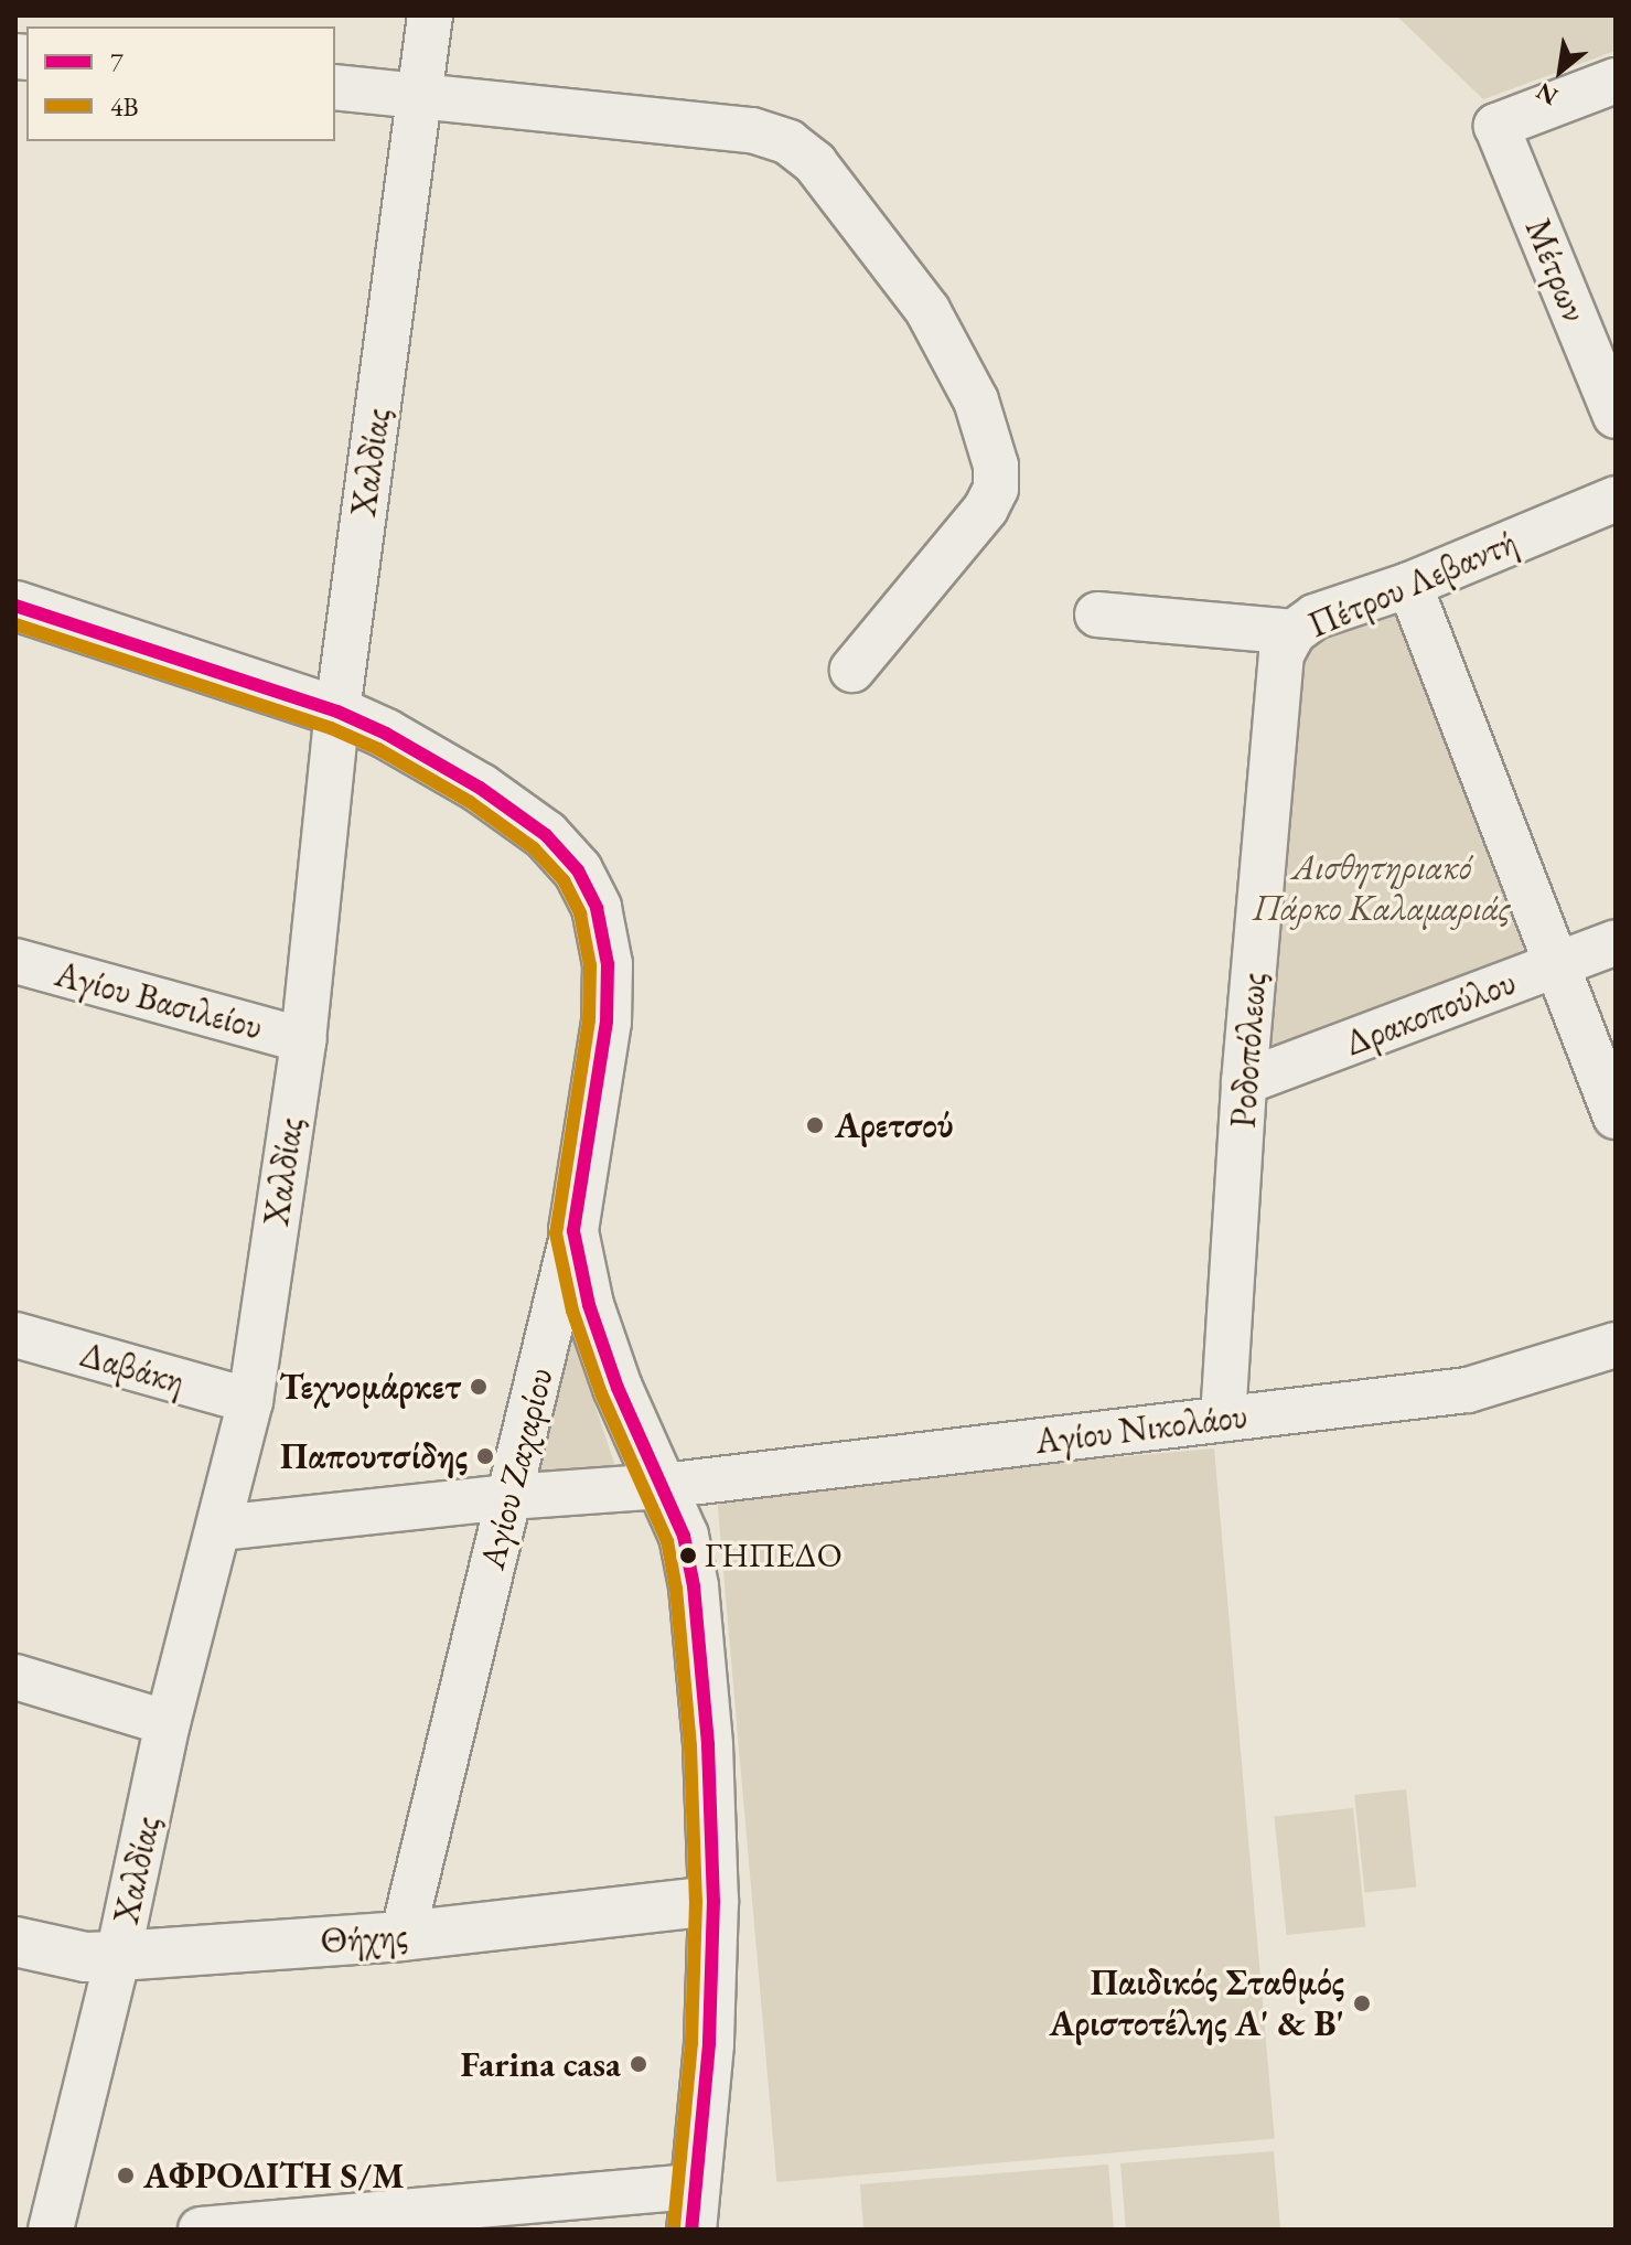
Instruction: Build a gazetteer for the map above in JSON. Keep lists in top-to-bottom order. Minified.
{"streets":{"main road":["Αγίου Ζαχαρίου","Θήχης"],"street":["Μέτρων","Χαλδίας","Πέτρου Λεβαντή","Αγίου Βασιλείου","Δρακοπούλου","Ροδοπόλεως","Δαβάκη","Αγίου Νικολάου"]},"crossings":[["Χαλδίας","Αγίου Βασιλείου"],["Χαλδίας","Δαβάκη"],["Χαλδίας","Αγίου Νικολάου"],["Χαλδίας","Αγίου Ζαχαρίου"],["Χαλδίας","Θήχης"],["Πέτρου Λεβαντή","Ροδοπόλεως"],["Δρακοπούλου","Ροδοπόλεως"],["Ροδοπόλεως","Αγίου Νικολάου"],["Αγίου Νικολάου","Αγίου Ζαχαρίου"],["Αγίου Ζαχαρίου","Θήχης"]],"parks":["Αισθητηριακό Πάρκο Καλαμαριάς"],"places":["Αρετσού","Τεχνομάρκετ","Παπουτσίδης","ΓΗΠΕΔΟ","Παιδικός Σταθμός Αριστοτέλης Α' & Β'","Farina casa","ΑΦΡΟΔΙΤΗ S/M"],"lines":["transit line 7","transit line 4Β"],"legend":["7","4Β"],"north":"bottom left"}
